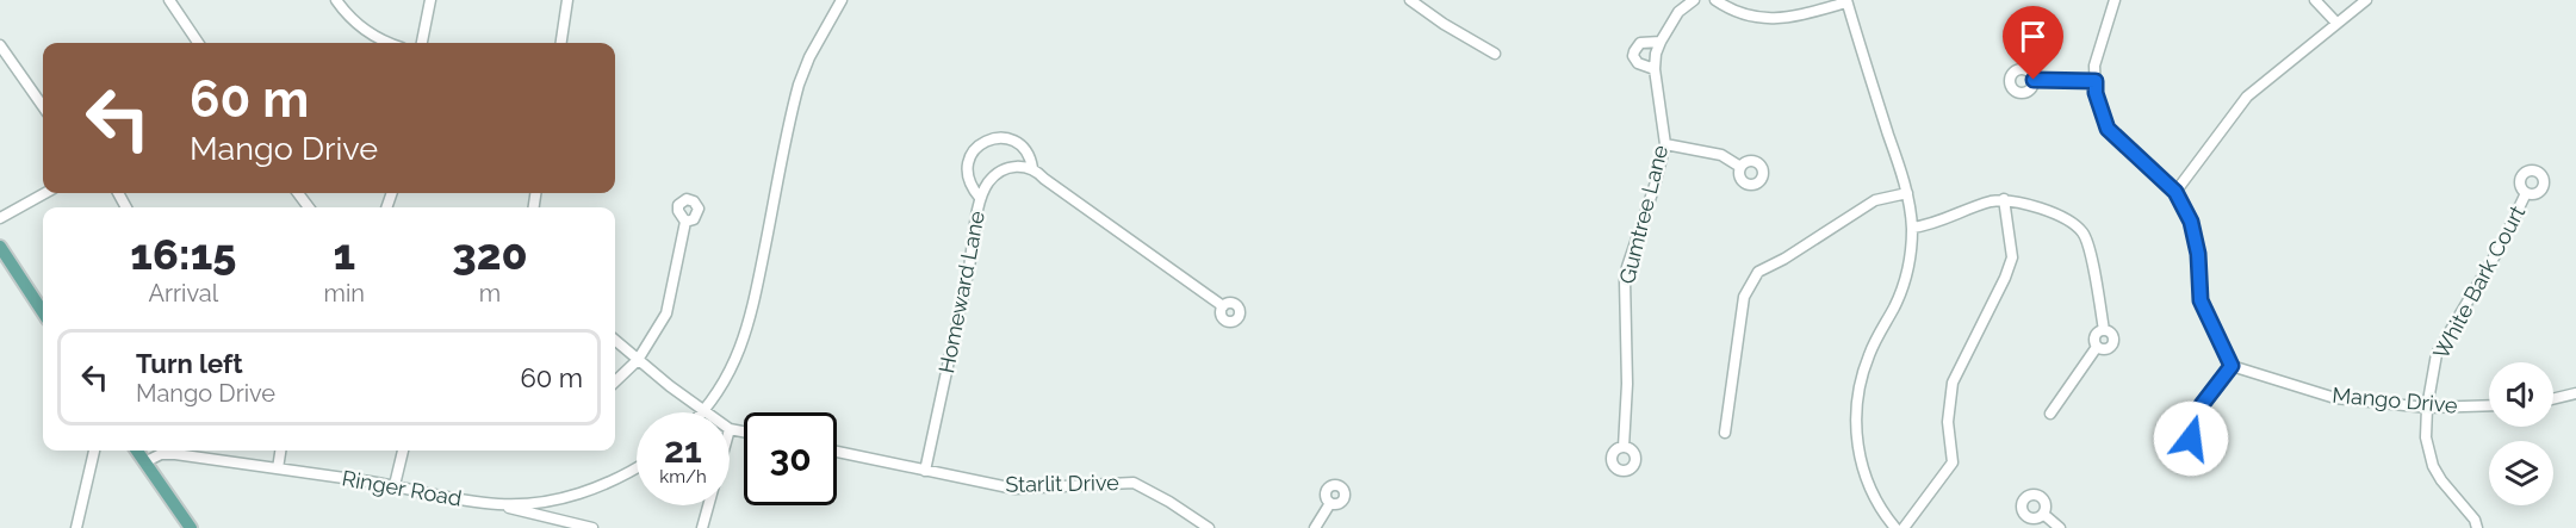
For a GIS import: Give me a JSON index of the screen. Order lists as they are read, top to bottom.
{
  "streets": {
    "street": [
      "Gumtree Lane",
      "White Bark Court",
      "Homeward Lane",
      "Mango Drive",
      "Starlit Drive",
      "Ringer Road"
    ]
  },
  "crossings": [
    ["White Bark Court", "Mango Drive"],
    ["Homeward Lane", "Starlit Drive"]
  ],
  "page": {
    "turn": ["60 m", "Mango Drive"],
    "eta": [
      "16:15",
      "Arrival",
      "1",
      "min",
      "320",
      "m"
    ],
    "list": [
      {
        "name": "Turn left",
        "note": "Mango Drive",
        "value": "60 m"
      }
    ],
    "speed": "21 km/h",
    "limit": "30"
  }
}
